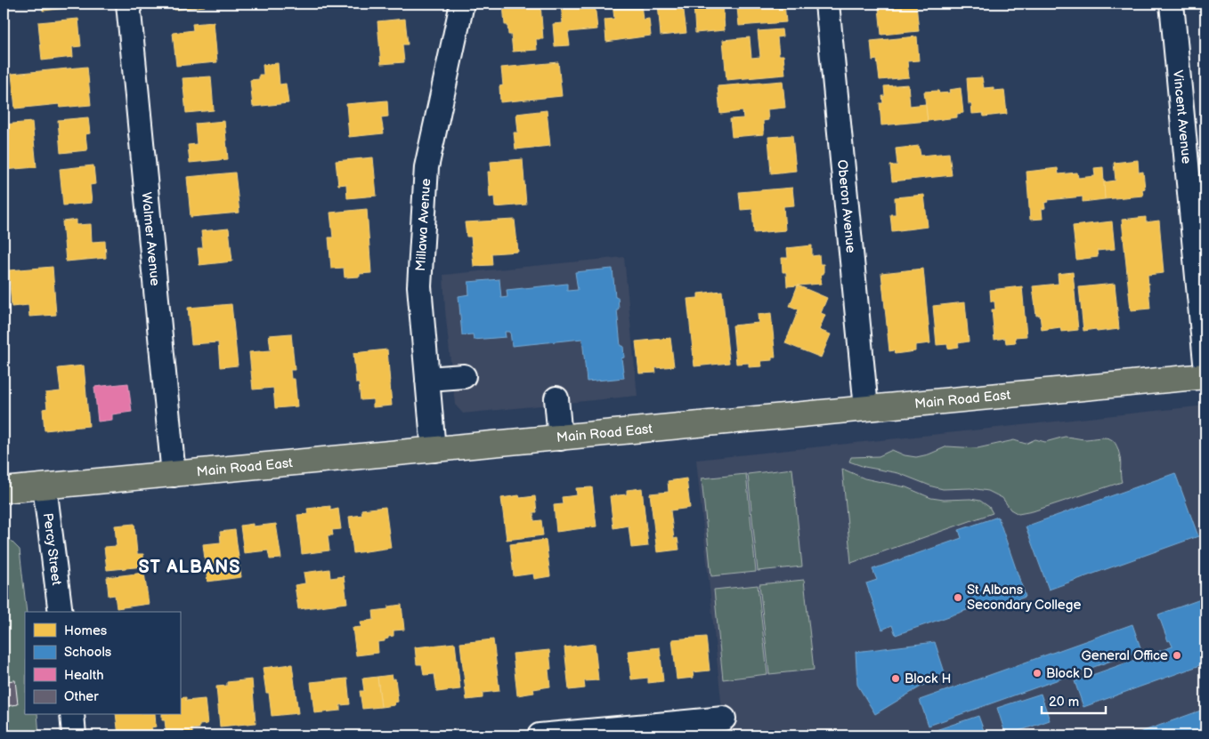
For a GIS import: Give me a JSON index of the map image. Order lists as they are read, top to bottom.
{
  "streets": {
    "main road": ["Main Road East"],
    "street": [
      "Vincent Avenue",
      "Oberon Avenue",
      "Millawa Avenue",
      "Walmer Avenue",
      "Percy Street"
    ]
  },
  "crossings": [
    ["Oberon Avenue", "Main Road East"],
    ["Millawa Avenue", "Main Road East"],
    ["Walmer Avenue", "Main Road East"],
    ["Main Road East", "Percy Street"]
  ],
  "districts": ["ST ALBANS"],
  "places": [
    "St Albans Secondary College",
    "General Office",
    "Block D",
    "Block H"
  ],
  "legend": [
    "Homes",
    "Schools",
    "Health",
    "Other"
  ],
  "scale_bar": "20 m"
}
